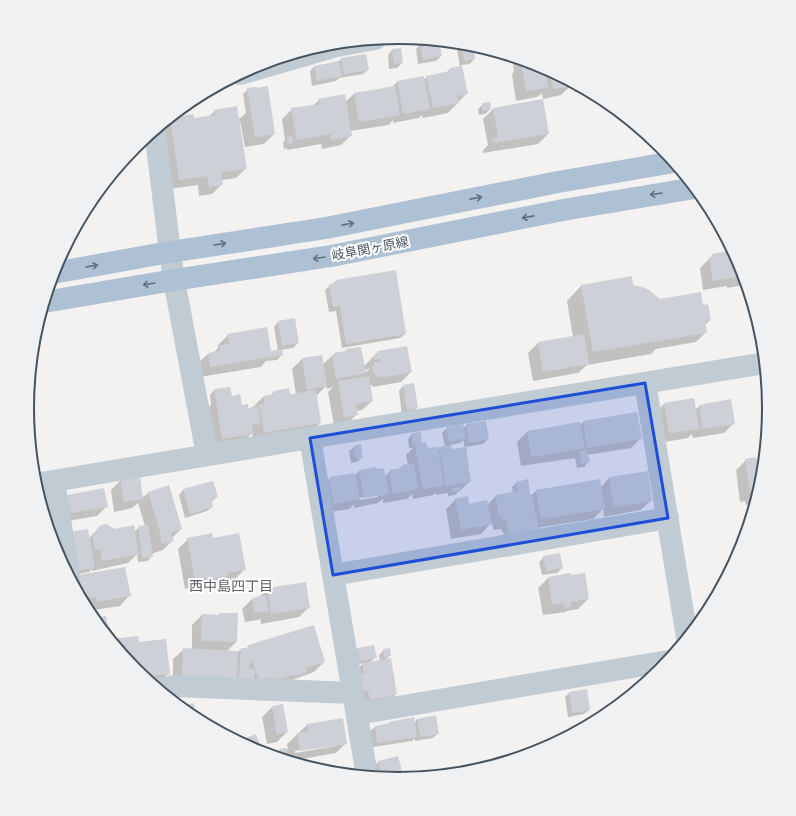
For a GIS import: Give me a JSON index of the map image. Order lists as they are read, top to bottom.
{
  "streets": {
    "main road": ["岐阜関ヶ原線"]
  },
  "districts": ["西中島四丁目"]
}
